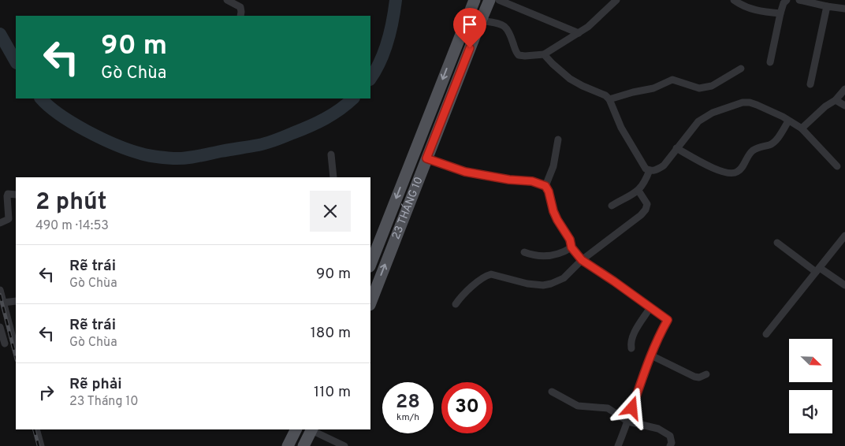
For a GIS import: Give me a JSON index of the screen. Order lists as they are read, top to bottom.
{
  "streets": {
    "main road": ["23 THÁNG 10"]
  },
  "north": "bottom right",
  "page": {
    "turn": ["90 m", "Gò Chùa"],
    "heading": ["2 phút", "490 m · 14:53"],
    "list": [
      {
        "name": "Rẽ trái",
        "note": "Gò Chùa",
        "value": "90 m"
      },
      {
        "name": "Rẽ trái",
        "note": "Gò Chùa",
        "value": "180 m"
      },
      {
        "name": "Rẽ phải",
        "note": "23 Tháng 10",
        "value": "110 m"
      }
    ],
    "speed": "28 km/h",
    "limit": "30"
  }
}
